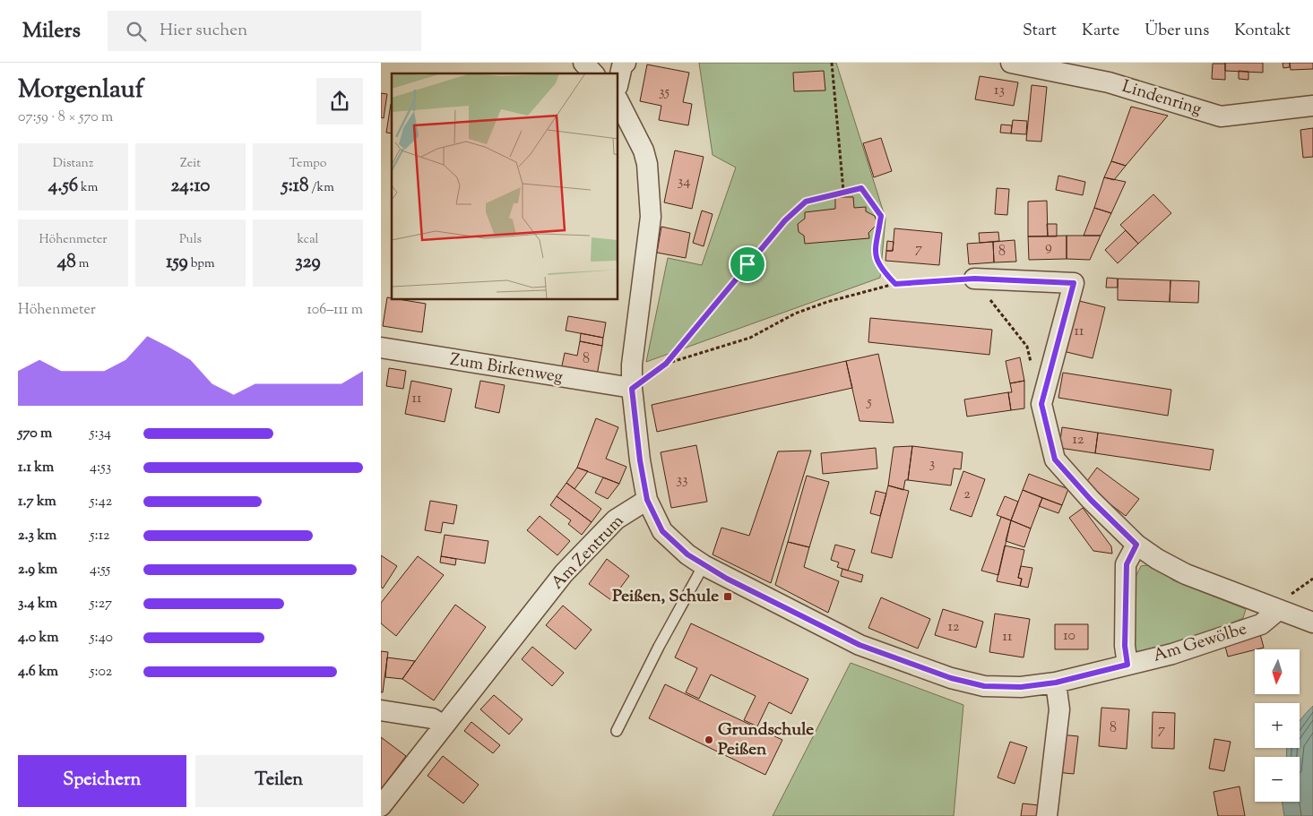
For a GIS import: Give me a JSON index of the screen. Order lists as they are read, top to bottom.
{
  "streets": {
    "street": [
      "Lindenring",
      "Zum Birkenweg",
      "Am Zentrum",
      "Am Gewölbe"
    ]
  },
  "crossings": [
    ["Am Zentrum", "Am Gewölbe"]
  ],
  "places": {
    "transit": ["Peißen, Schule"],
    "other": ["Grundschule Peißen"]
  },
  "house_numbers": [
    "13",
    "35",
    "34",
    "9",
    "7",
    "8",
    "11",
    "8",
    "11",
    "5",
    "12",
    "3",
    "33",
    "2",
    "12",
    "10",
    "11",
    "8",
    "7"
  ],
  "north": "bottom",
  "page": {
    "header": "Milers",
    "search": "Hier suchen",
    "nav": [
      "Start",
      "Karte",
      "Über uns",
      "Kontakt"
    ],
    "heading": ["Morgenlauf", "07:59 · 8 × 570 m"],
    "stats": [
      ["Distanz", "4.56 km"],
      ["Zeit", "24:10"],
      ["Tempo", "5:18 /km"],
      ["Höhenmeter", "48 m"],
      ["Puls", "159 bpm"],
      ["kcal", "329"]
    ],
    "chart": ["Höhenmeter", "106–111 m"],
    "list": [
      {
        "name": "570 m",
        "note": "5:34"
      },
      {
        "name": "1.1 km",
        "note": "4:53"
      },
      {
        "name": "1.7 km",
        "note": "5:42"
      },
      {
        "name": "2.3 km",
        "note": "5:12"
      },
      {
        "name": "2.9 km",
        "note": "4:55"
      },
      {
        "name": "3.4 km",
        "note": "5:27"
      },
      {
        "name": "4.0 km",
        "note": "5:40"
      },
      {
        "name": "4.6 km",
        "note": "5:02"
      }
    ],
    "map_buttons": ["+", "−"],
    "buttons": ["Speichern", "Teilen"]
  }
}
